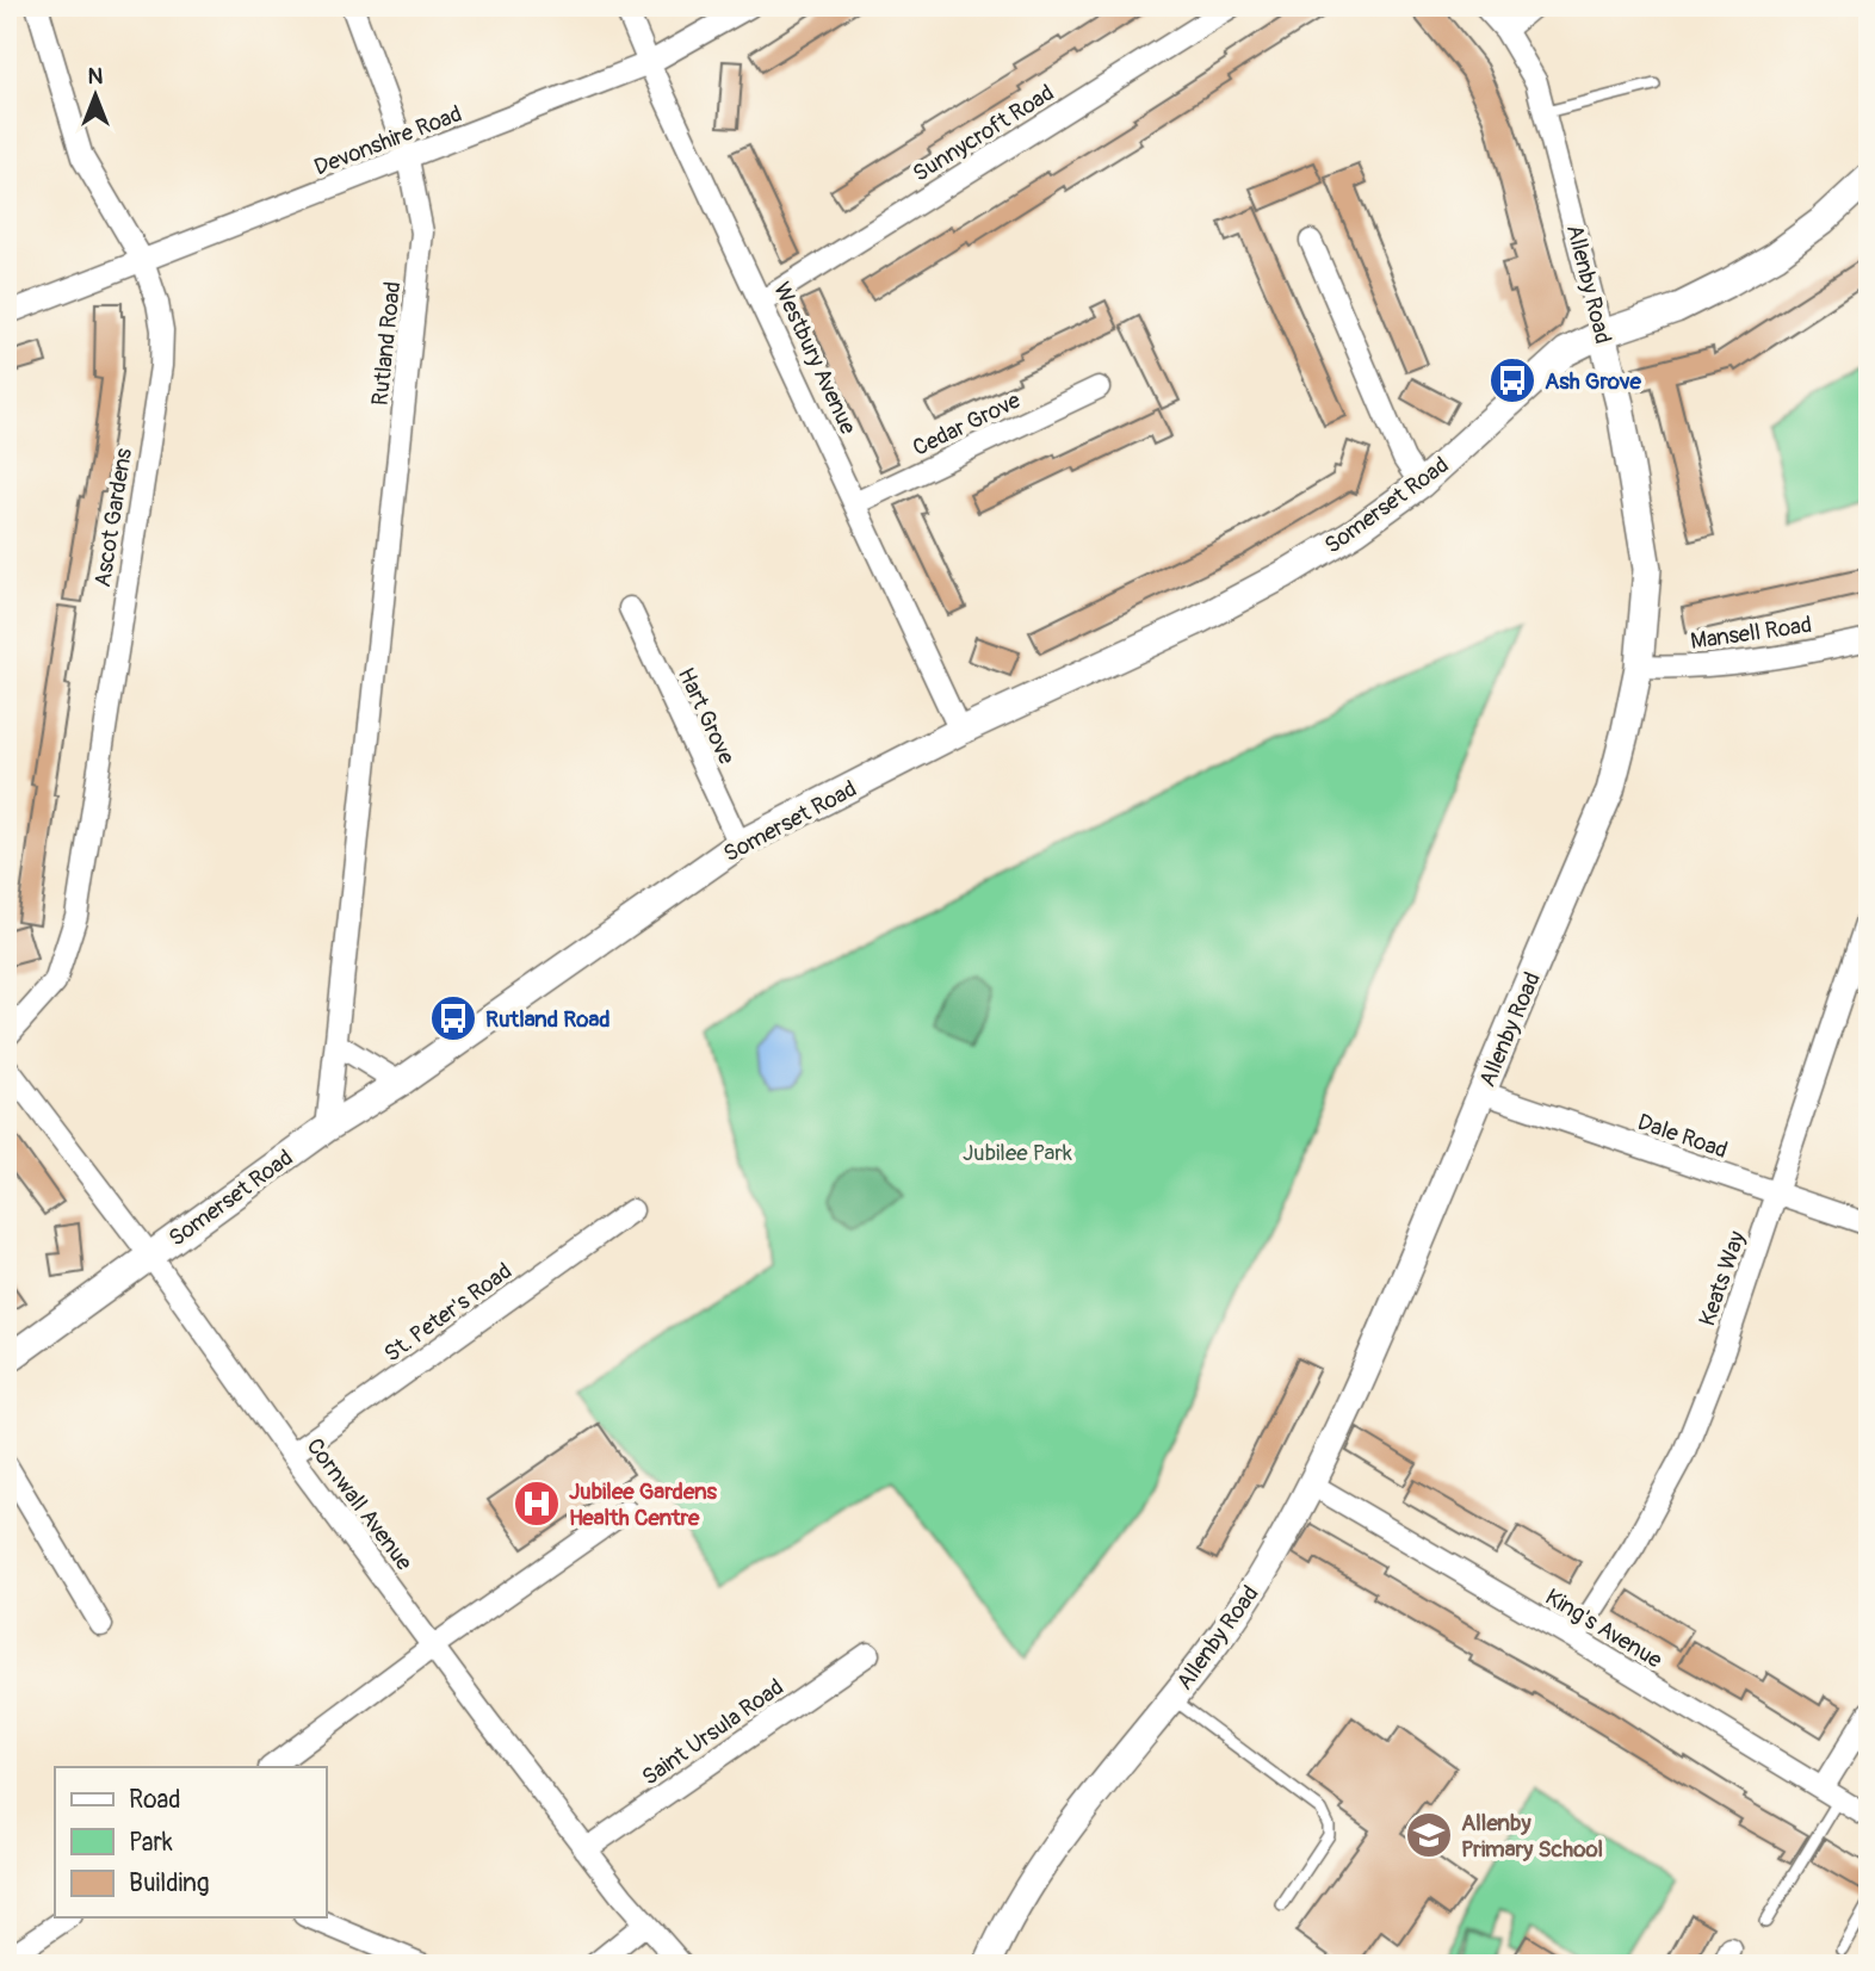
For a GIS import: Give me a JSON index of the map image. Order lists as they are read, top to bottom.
{
  "streets": {
    "street": [
      "Sunnycroft Road",
      "Devonshire Road",
      "Allenby Road",
      "Rutland Road",
      "Westbury Avenue",
      "Cedar Grove",
      "Somerset Road",
      "Ascot Gardens",
      "Mansell Road",
      "Hart Grove",
      "Dale Road",
      "Keats Way",
      "St. Peter's Road",
      "Cornwall Avenue",
      "King's Avenue",
      "Saint Ursula Road"
    ]
  },
  "crossings": [
    ["Sunnycroft Road", "Westbury Avenue"],
    ["Devonshire Road", "Rutland Road"],
    ["Devonshire Road", "Westbury Avenue"],
    ["Devonshire Road", "Ascot Gardens"],
    ["Allenby Road", "Somerset Road"],
    ["Allenby Road", "Mansell Road"],
    ["Allenby Road", "Dale Road"],
    ["Allenby Road", "King's Avenue"],
    ["Rutland Road", "Somerset Road"],
    ["Westbury Avenue", "Cedar Grove"],
    ["Westbury Avenue", "Somerset Road"],
    ["Somerset Road", "Hart Grove"],
    ["Somerset Road", "Cornwall Avenue"],
    ["Dale Road", "Keats Way"],
    ["Keats Way", "King's Avenue"],
    ["St. Peter's Road", "Cornwall Avenue"],
    ["Cornwall Avenue", "Saint Ursula Road"]
  ],
  "parks": ["Jubilee Park"],
  "places": {
    "bus stop": ["Ash Grove", "Rutland Road"],
    "hospital": ["Jubilee Gardens Health Centre"],
    "school or university": ["Allenby Primary School"]
  },
  "legend": ["Road", "Park", "Building"],
  "north": "top"
}
